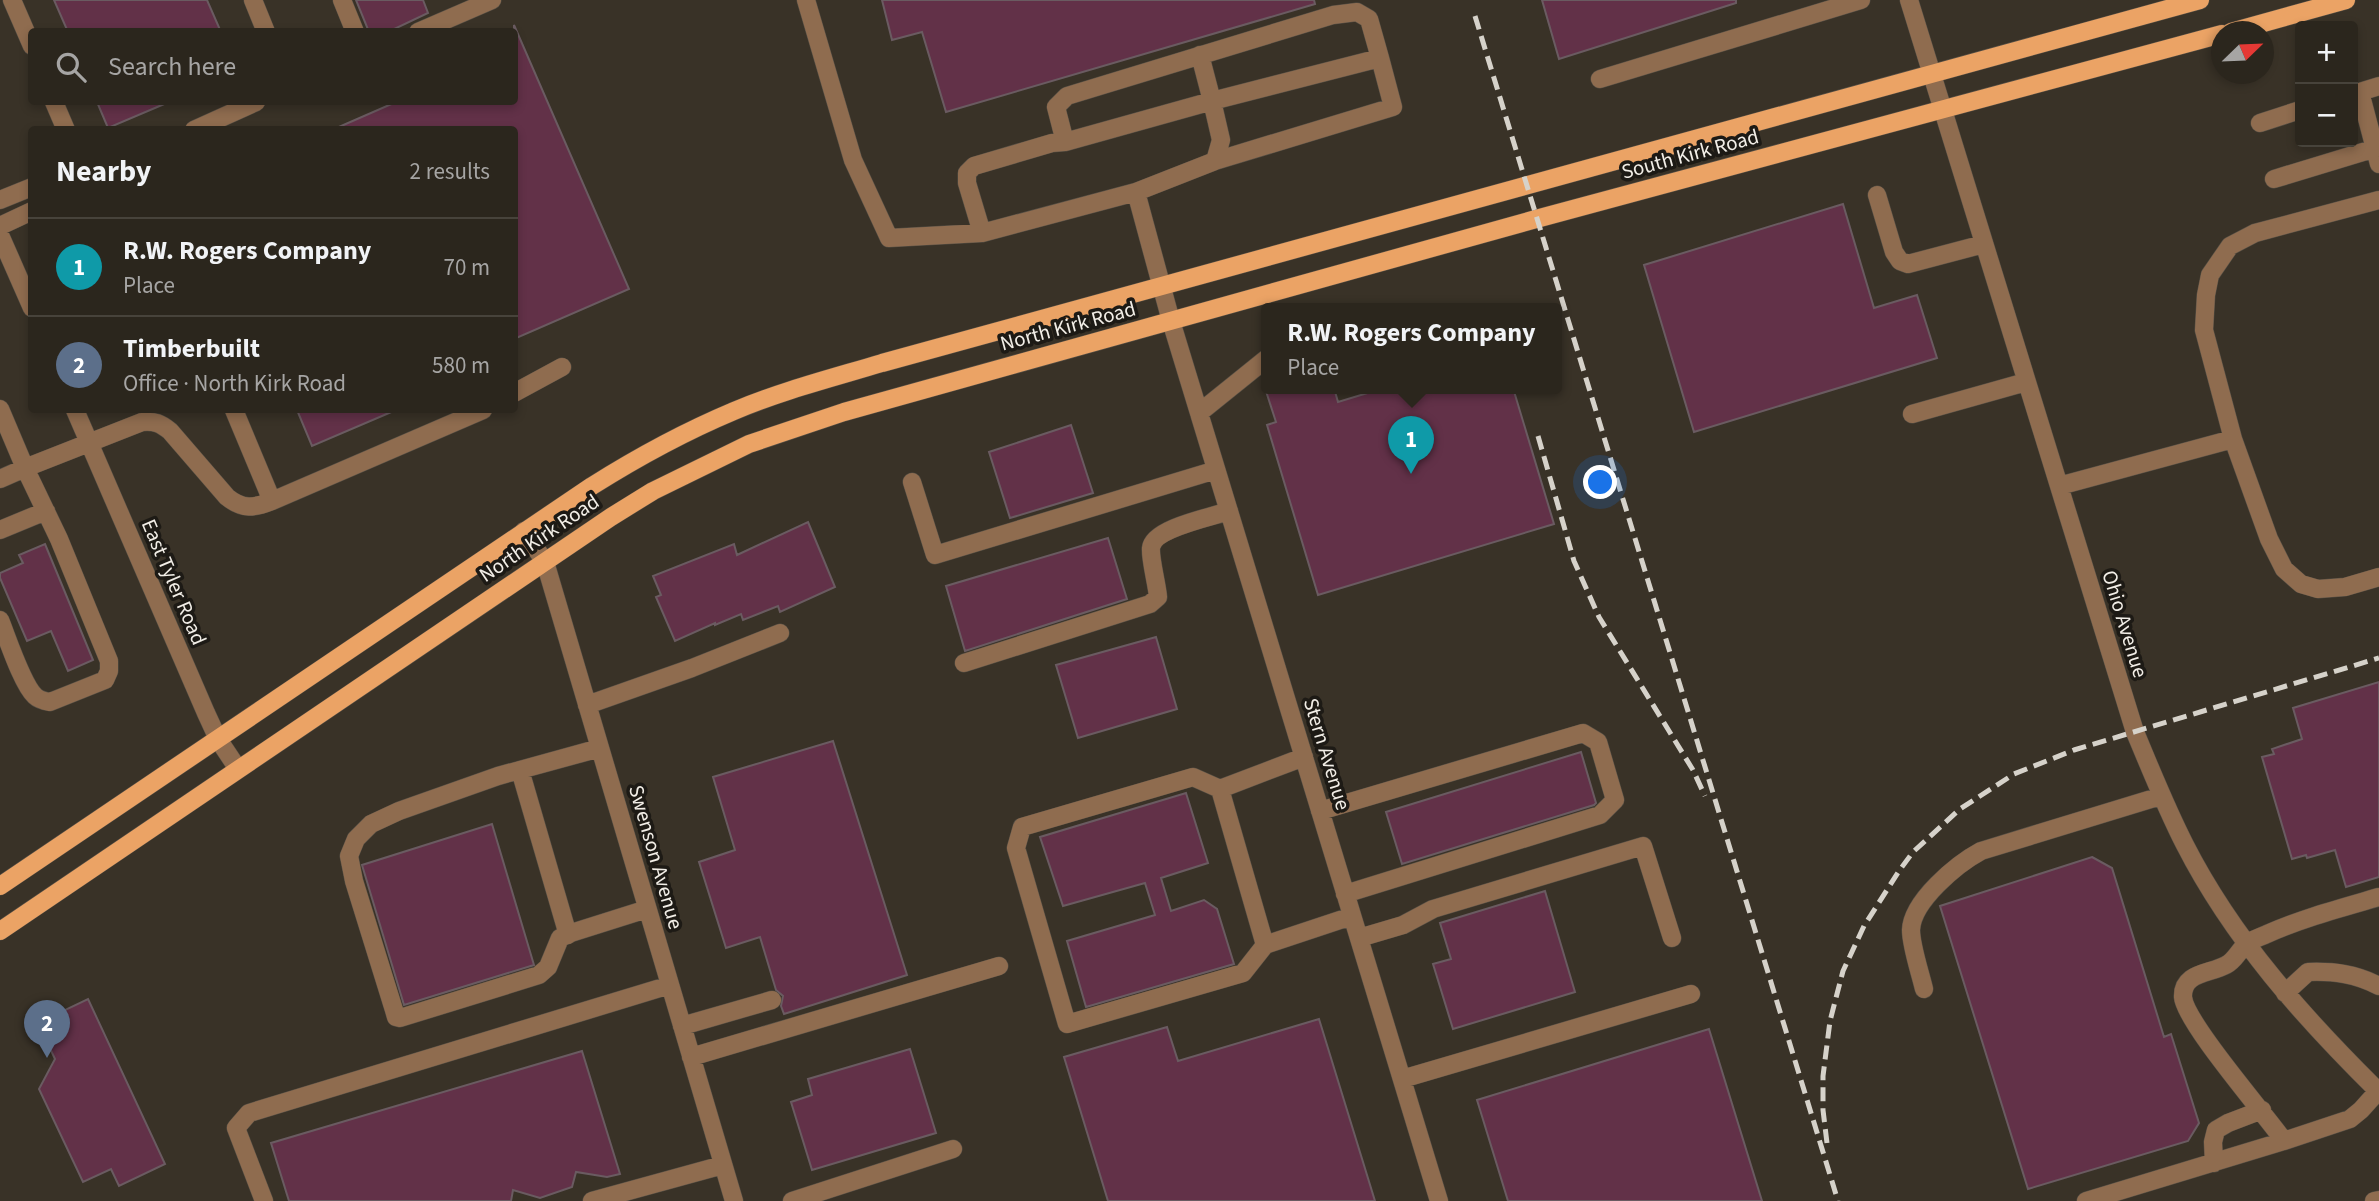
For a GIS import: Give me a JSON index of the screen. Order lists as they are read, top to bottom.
{
  "streets": {
    "main road": ["South Kirk Road", "North Kirk Road"],
    "street": [
      "East Tyler Road",
      "Ohio Avenue",
      "Stern Avenue",
      "Swenson Avenue"
    ]
  },
  "crossings": [
    ["South Kirk Road", "North Kirk Road"],
    ["South Kirk Road", "Ohio Avenue"],
    ["South Kirk Road", "Stern Avenue"],
    ["North Kirk Road", "East Tyler Road"],
    ["North Kirk Road", "Stern Avenue"],
    ["North Kirk Road", "Swenson Avenue"]
  ],
  "north": "top right",
  "page": {
    "map_buttons": ["+", "−"],
    "search": "Search here",
    "heading": ["Nearby", "2 results"],
    "list": [
      {
        "mark": "1",
        "name": "R.W. Rogers Company",
        "note": "Place",
        "value": "70 m"
      },
      {
        "mark": "2",
        "name": "Timberbuilt",
        "note": "Office · North Kirk Road",
        "value": "580 m"
      }
    ],
    "popup": ["R.W. Rogers Company", "Place"],
    "pins": ["1", "2"]
  }
}
